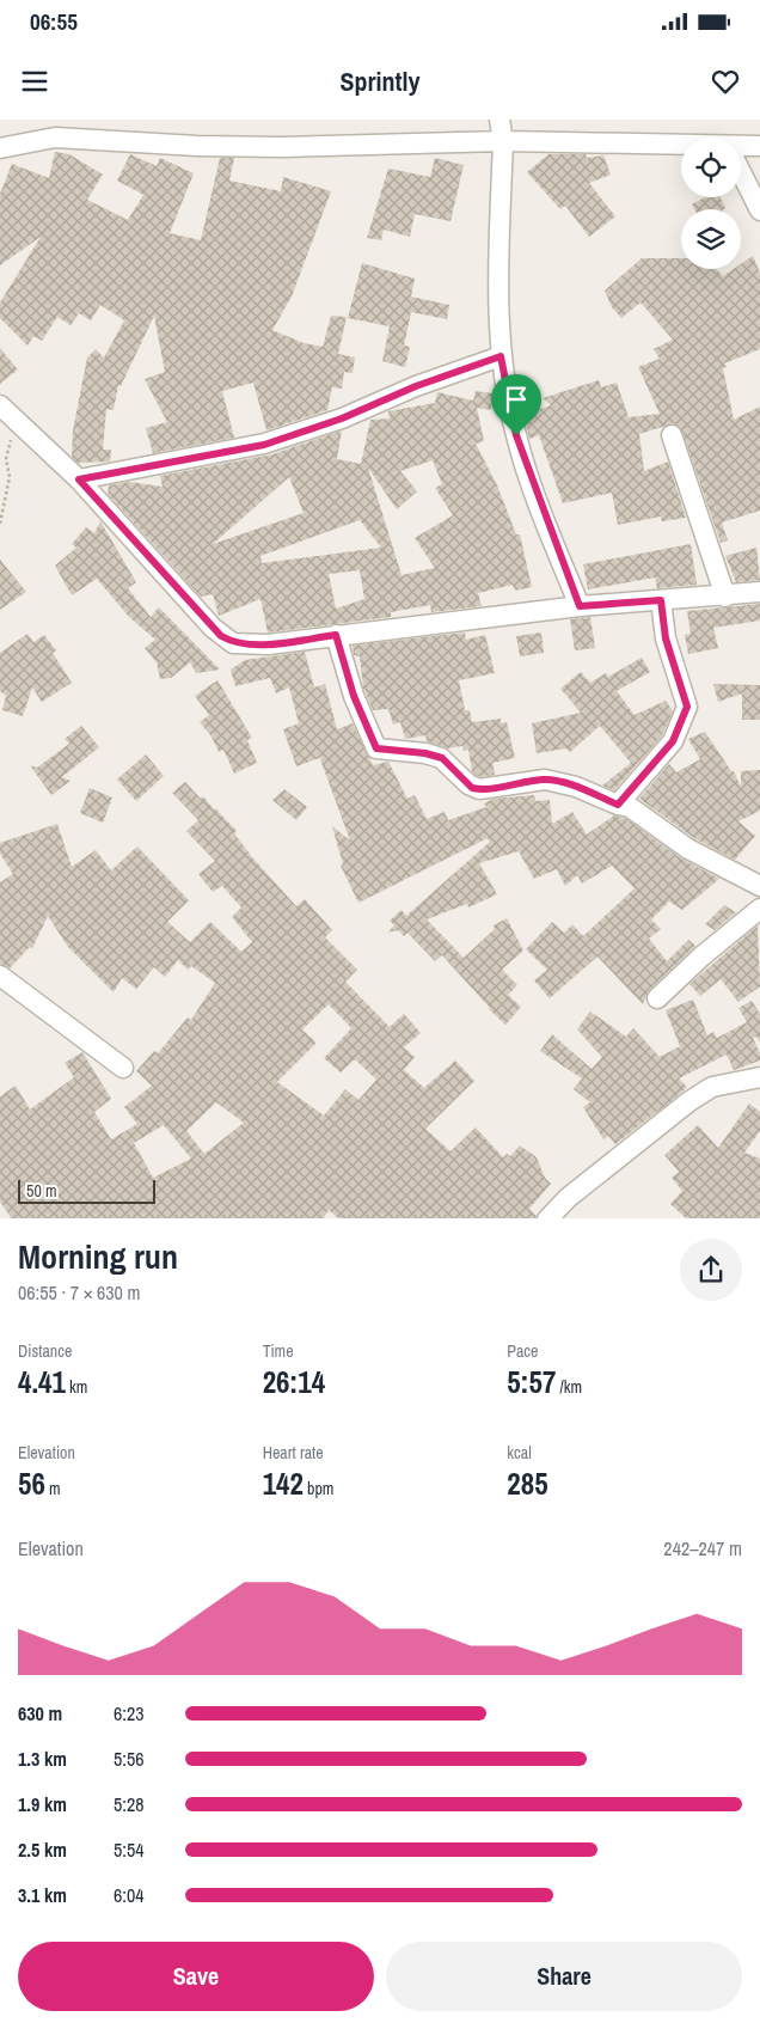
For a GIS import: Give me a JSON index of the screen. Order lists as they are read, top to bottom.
{
  "scale_bar": "50 m",
  "page": {
    "status": "06:55",
    "header": "Sprintly",
    "scale": "50 m",
    "heading": ["Morning run", "06:55 · 7 × 630 m"],
    "stats": [
      ["Distance", "4.41 km"],
      ["Time", "26:14"],
      ["Pace", "5:57 /km"],
      ["Elevation", "56 m"],
      ["Heart rate", "142 bpm"],
      ["kcal", "285"]
    ],
    "chart": ["Elevation", "242–247 m"],
    "list": [
      {
        "name": "630 m",
        "note": "6:23"
      },
      {
        "name": "1.3 km",
        "note": "5:56"
      },
      {
        "name": "1.9 km",
        "note": "5:28"
      },
      {
        "name": "2.5 km",
        "note": "5:54"
      },
      {
        "name": "3.1 km",
        "note": "6:04"
      }
    ],
    "buttons": ["Save", "Share"]
  }
}
